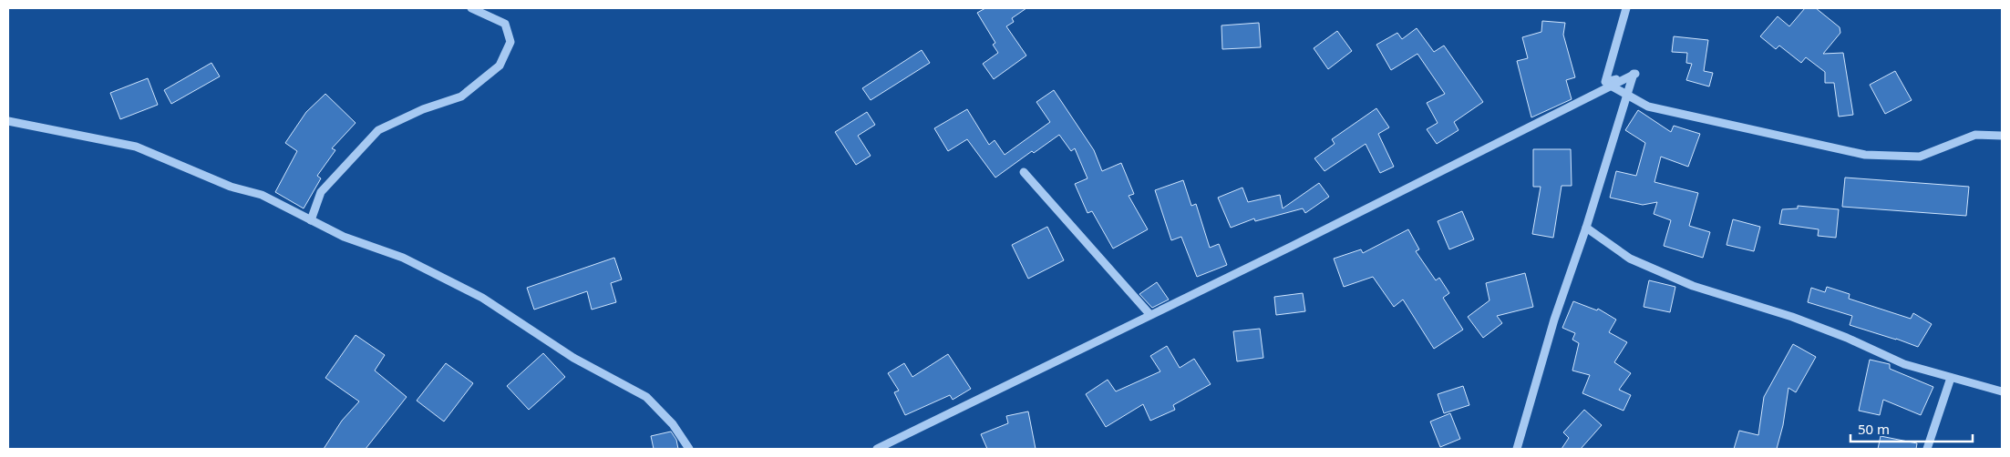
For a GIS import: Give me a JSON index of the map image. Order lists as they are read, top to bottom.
{
  "scale_bar": "50 m"
}
